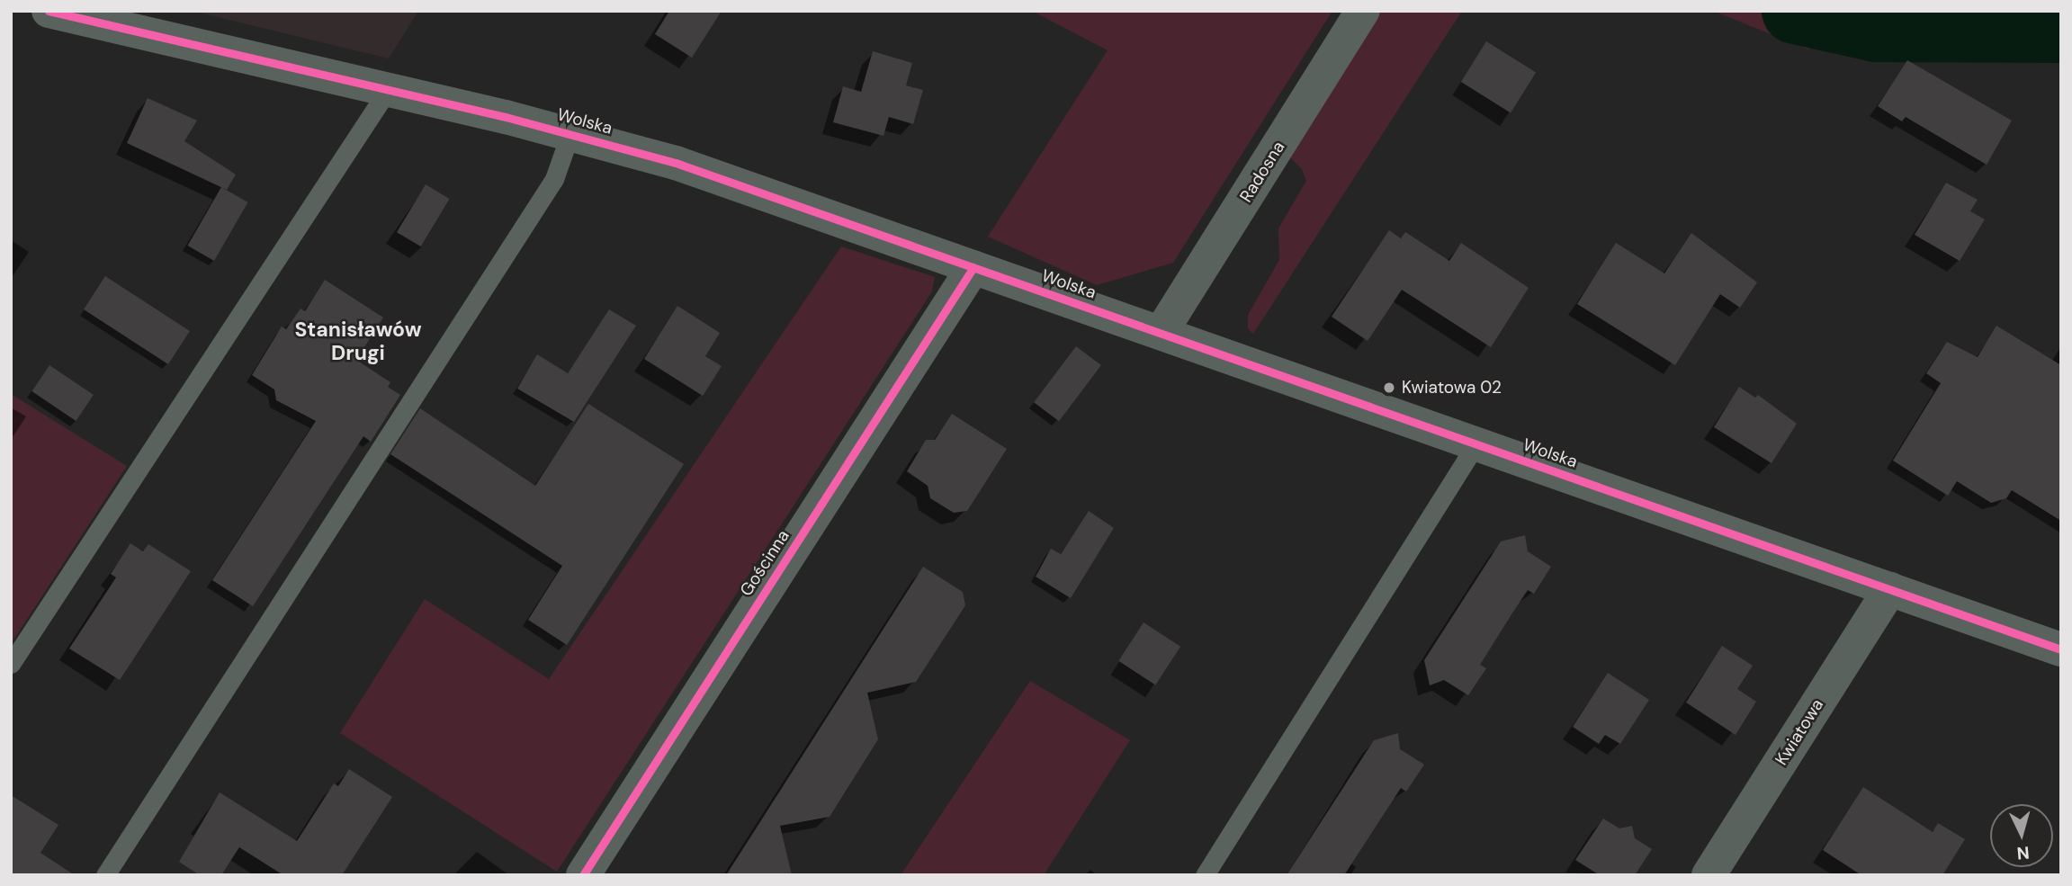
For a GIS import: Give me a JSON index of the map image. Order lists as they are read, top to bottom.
{
  "streets": {
    "street": [
      "Wolska",
      "Radosna",
      "Gościnna",
      "Kwiatowa"
    ]
  },
  "crossings": [
    ["Wolska", "Radosna"],
    ["Wolska", "Gościnna"],
    ["Wolska", "Kwiatowa"]
  ],
  "districts": ["Stanisławów Drugi"],
  "places": ["Kwiatowa 02"],
  "north": "bottom"
}
